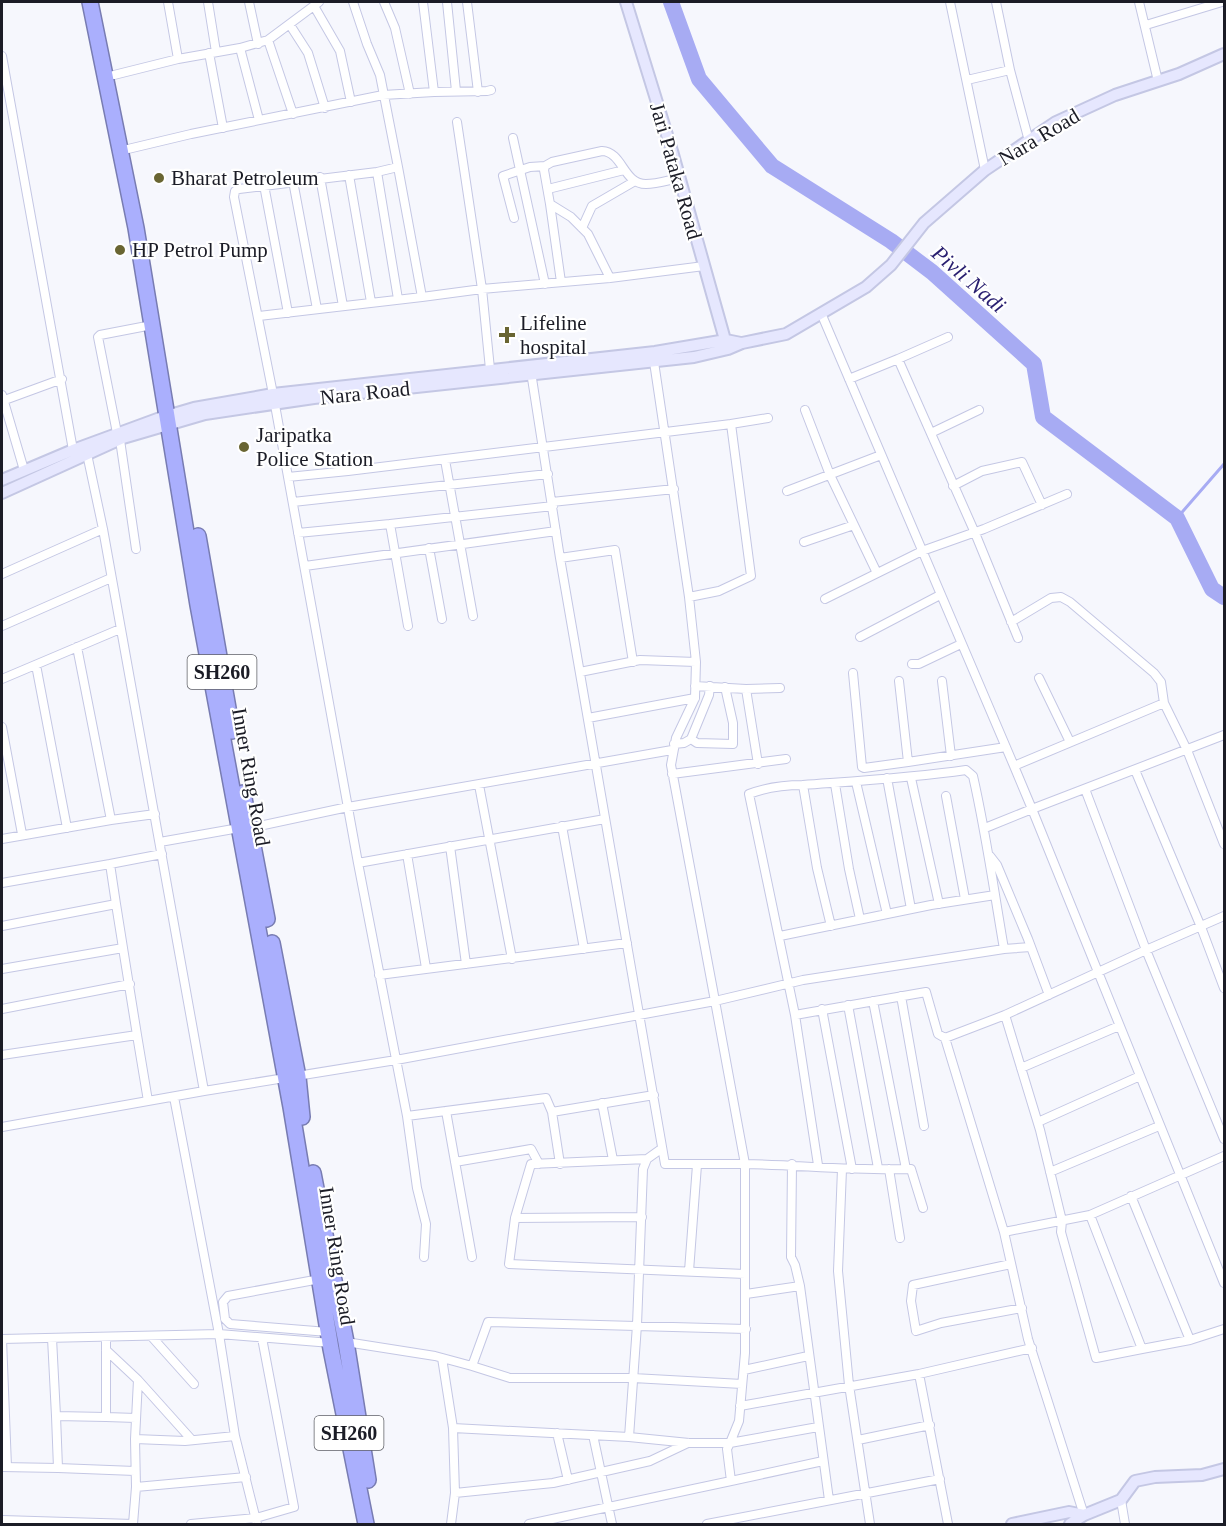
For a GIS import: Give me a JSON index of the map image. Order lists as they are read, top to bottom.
{
  "streets": {
    "highway": ["SH260", "Inner Ring Road"],
    "main road": ["Nara Road", "Jari Pataka Road"]
  },
  "crossings": [
    ["Nara Road", "Jari Pataka Road"],
    ["Nara Road", "Inner Ring Road"]
  ],
  "water": ["Pivli Nadi"],
  "places": {
    "other": ["Bharat Petroleum", "HP Petrol Pump", "Jaripatka Police Station"],
    "health": ["Lifeline hospital"]
  }
}
